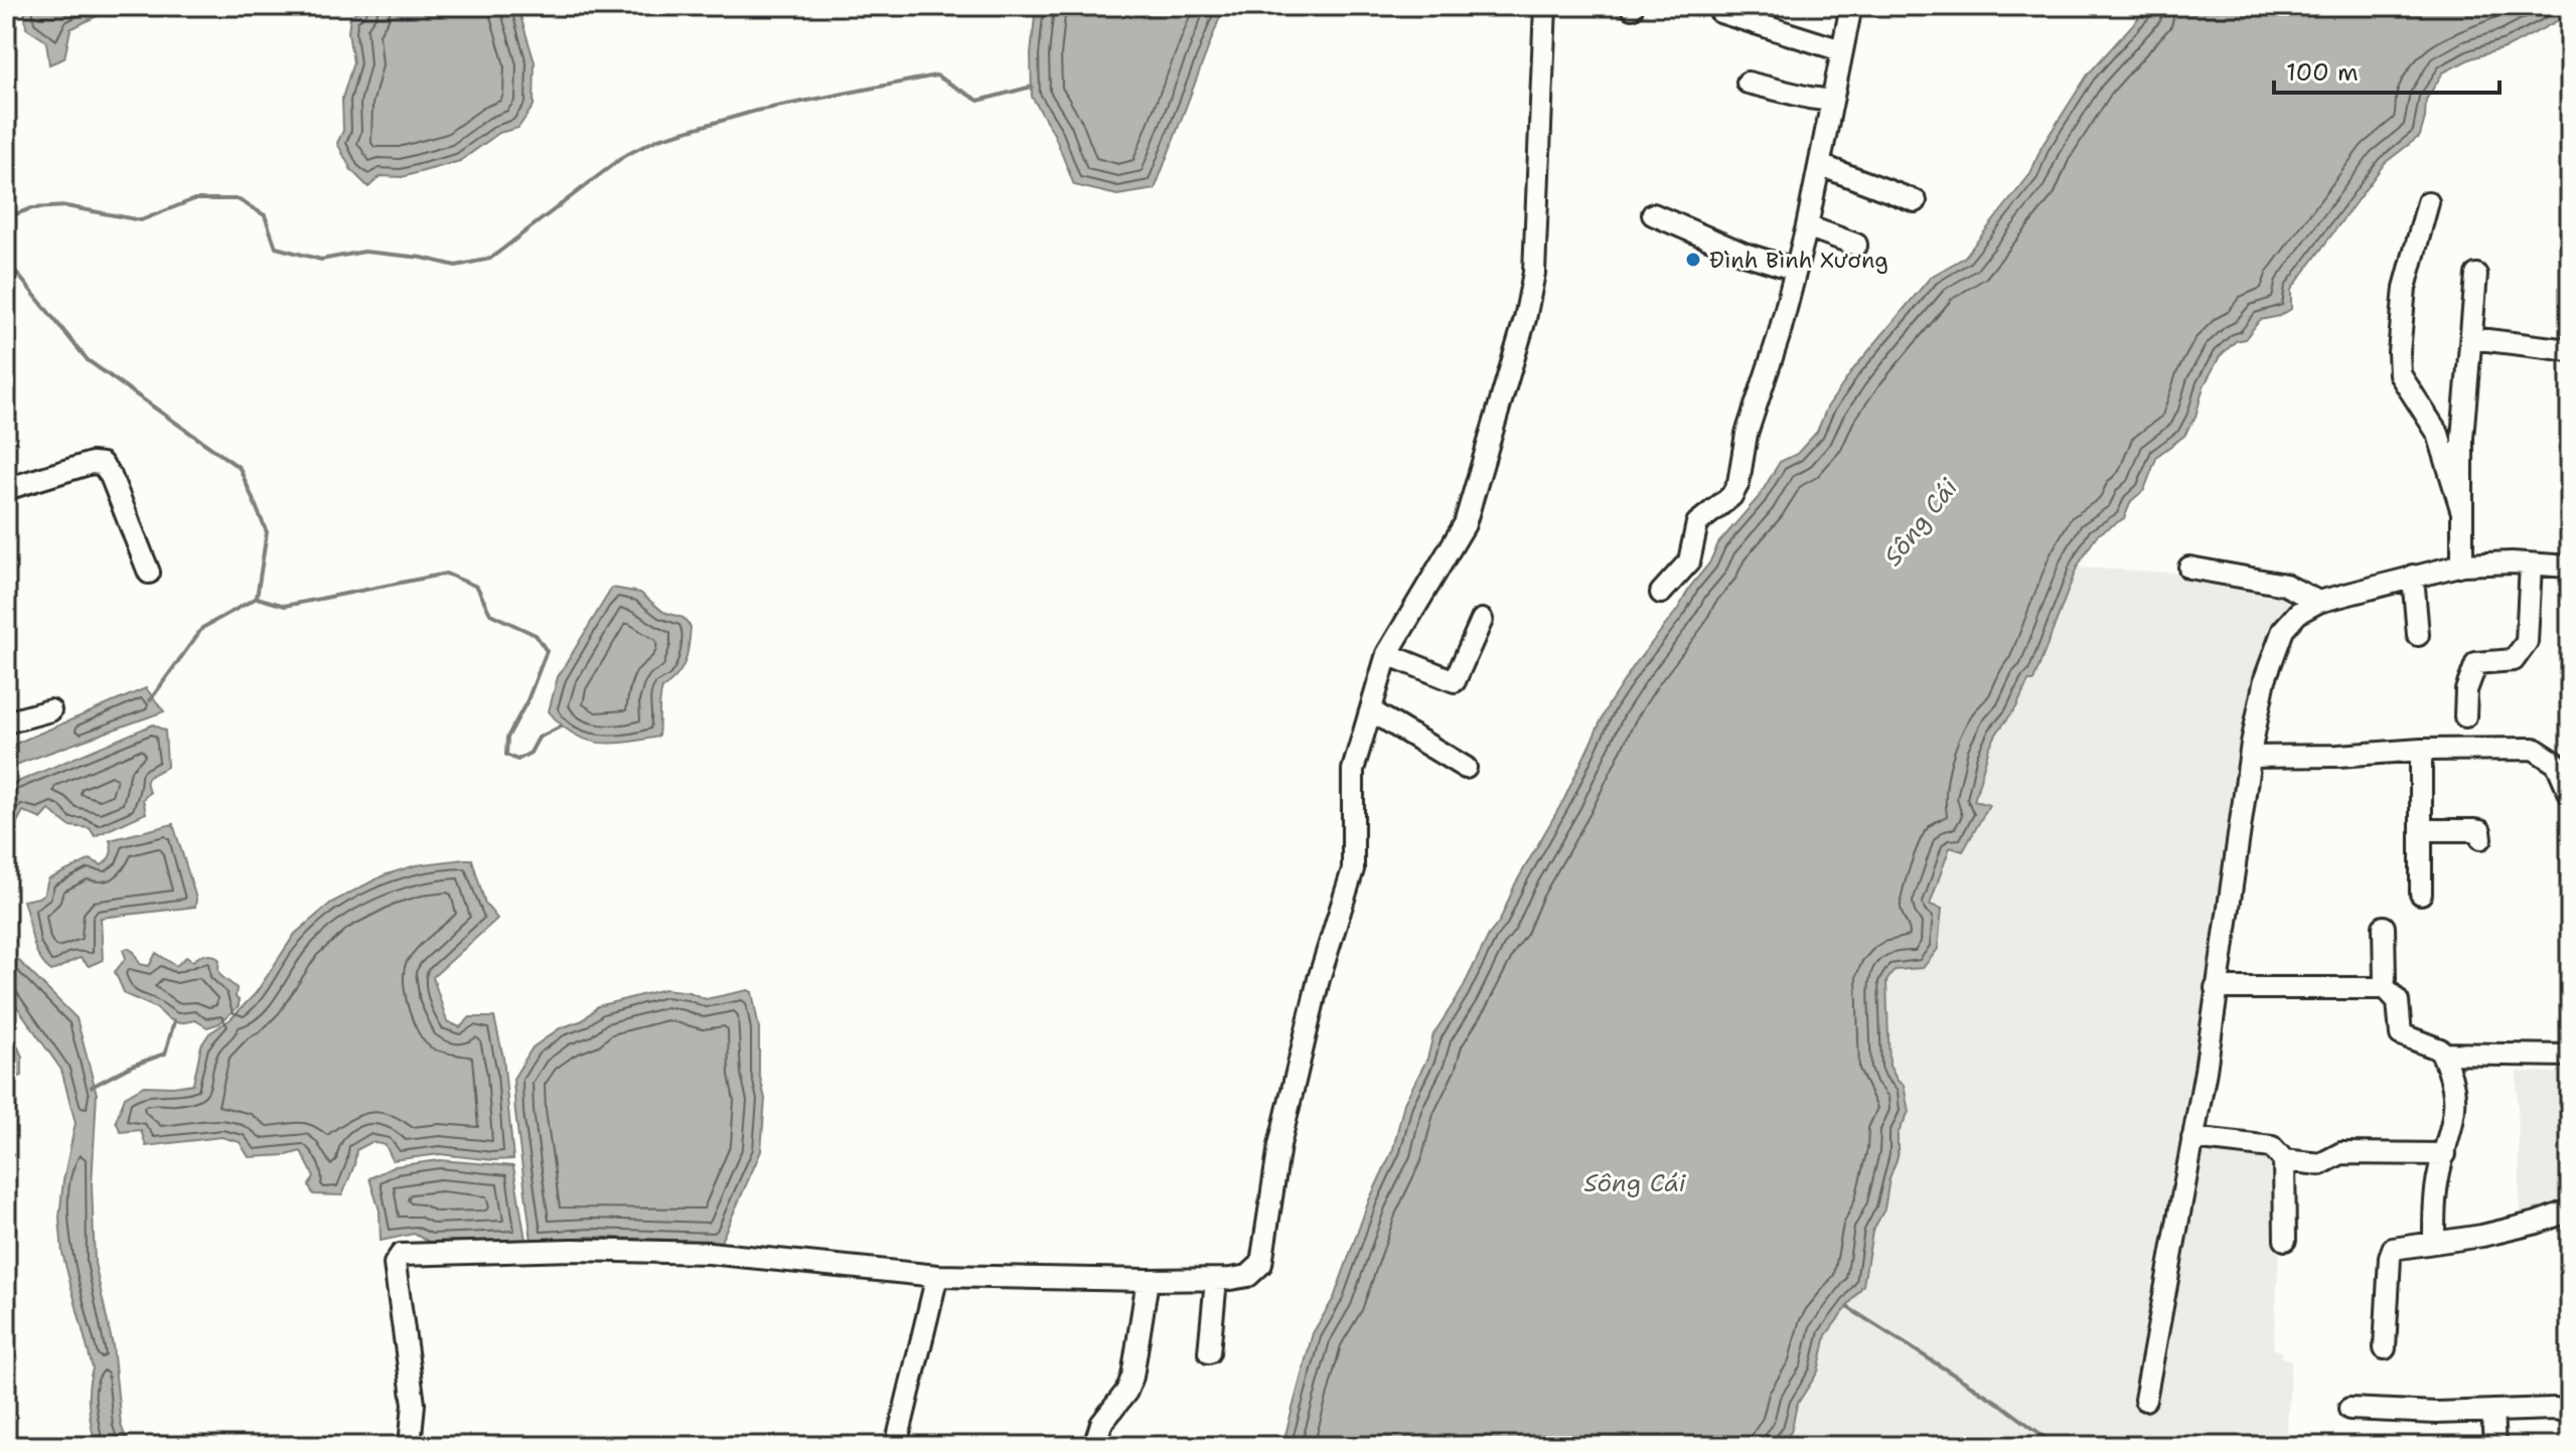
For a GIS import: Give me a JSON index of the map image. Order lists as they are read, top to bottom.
{
  "water": ["Sông Cái"],
  "places": ["Đình Bình Xương"],
  "scale_bar": "100 m"
}
